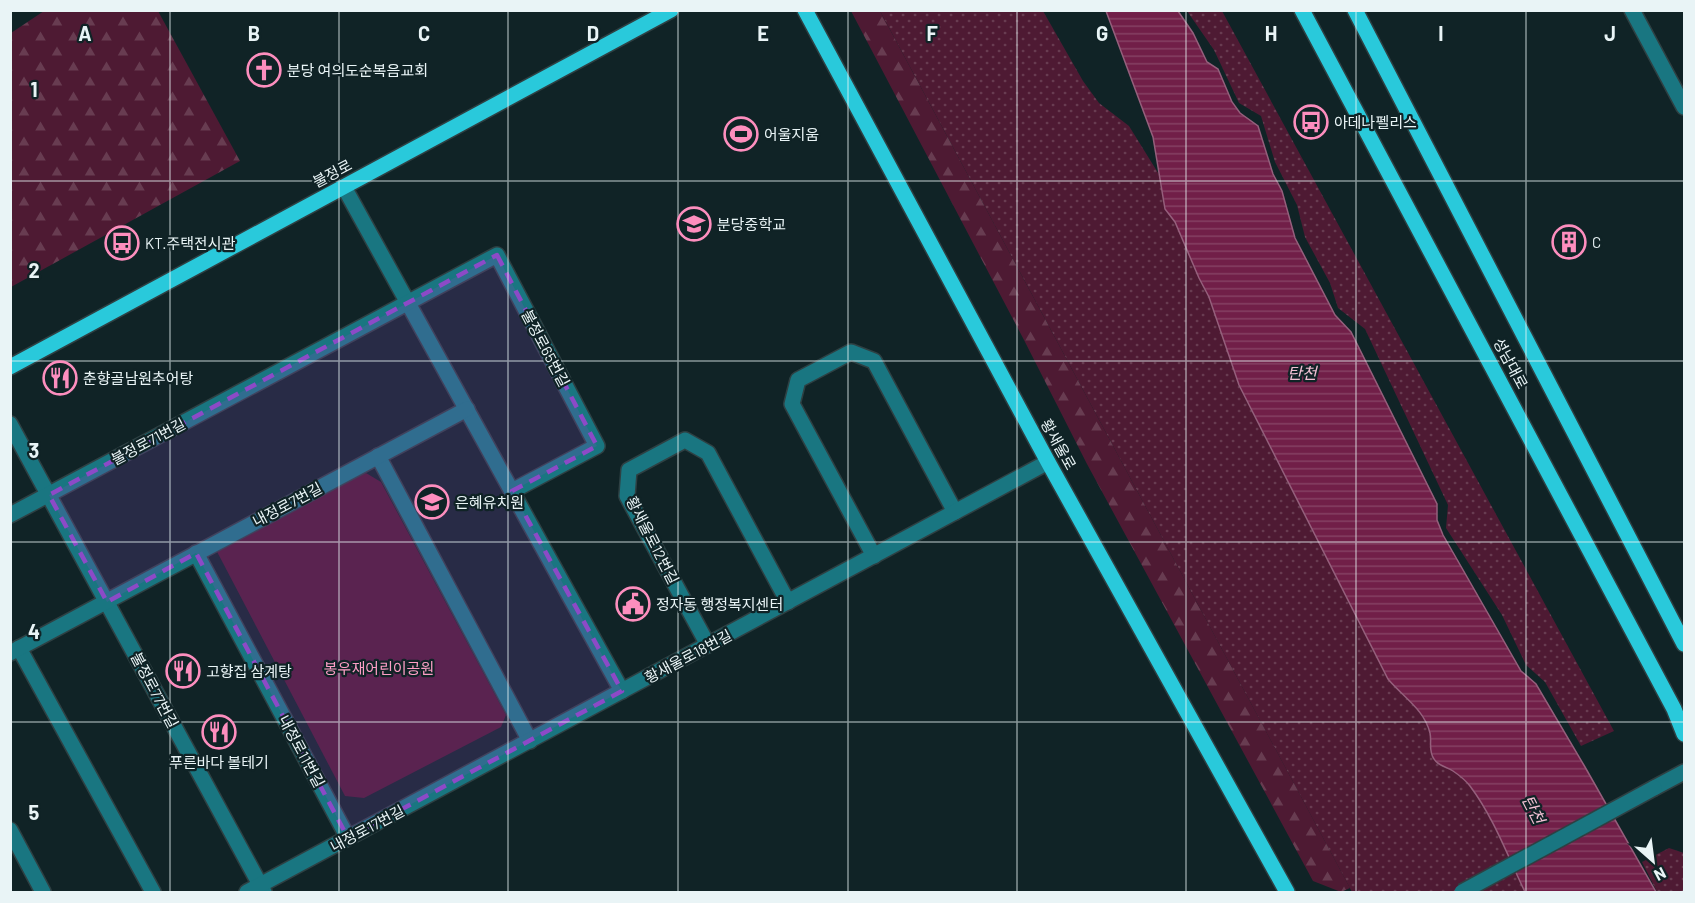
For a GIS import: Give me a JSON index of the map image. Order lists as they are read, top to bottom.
{
  "streets": {
    "main road": ["불정로", "성남대로", "황새울로"],
    "street": [
      "불정로65번길",
      "불정로71번길",
      "내정로7번길",
      "황새울로12번길",
      "황새울로18번길",
      "불정로77번길",
      "내정로11번길",
      "내정로17번길"
    ]
  },
  "crossings": [
    ["불정로65번길", "불정로71번길"],
    ["불정로71번길", "불정로77번길"],
    ["황새울로", "황새울로18번길"],
    ["내정로7번길", "불정로77번길"],
    ["내정로7번길", "내정로11번길"],
    ["황새울로12번길", "황새울로18번길"],
    ["황새울로18번길", "내정로17번길"],
    ["불정로77번길", "내정로17번길"],
    ["내정로11번길", "내정로17번길"]
  ],
  "water": ["탄천"],
  "parks": ["봉우재어린이공원"],
  "places": {
    "church": ["분당 여의도순복음교회"],
    "bus stop": ["아데나펠리스", "KT.주택전시관"],
    "sports": ["어울지움"],
    "school or university": ["분당중학교", "은혜유치원"],
    "building": ["C"],
    "restaurant": ["춘향골남원추어탕", "고향집 삼계탕", "푸른바다 볼테기"],
    "public building": ["정자동 행정복지센터"]
  },
  "north": "bottom right",
  "grid": {
    "columns": [
      "A",
      "B",
      "C",
      "D",
      "E",
      "F",
      "G",
      "H",
      "I",
      "J"
    ],
    "rows": [
      "1",
      "2",
      "3",
      "4",
      "5"
    ]
  }
}
